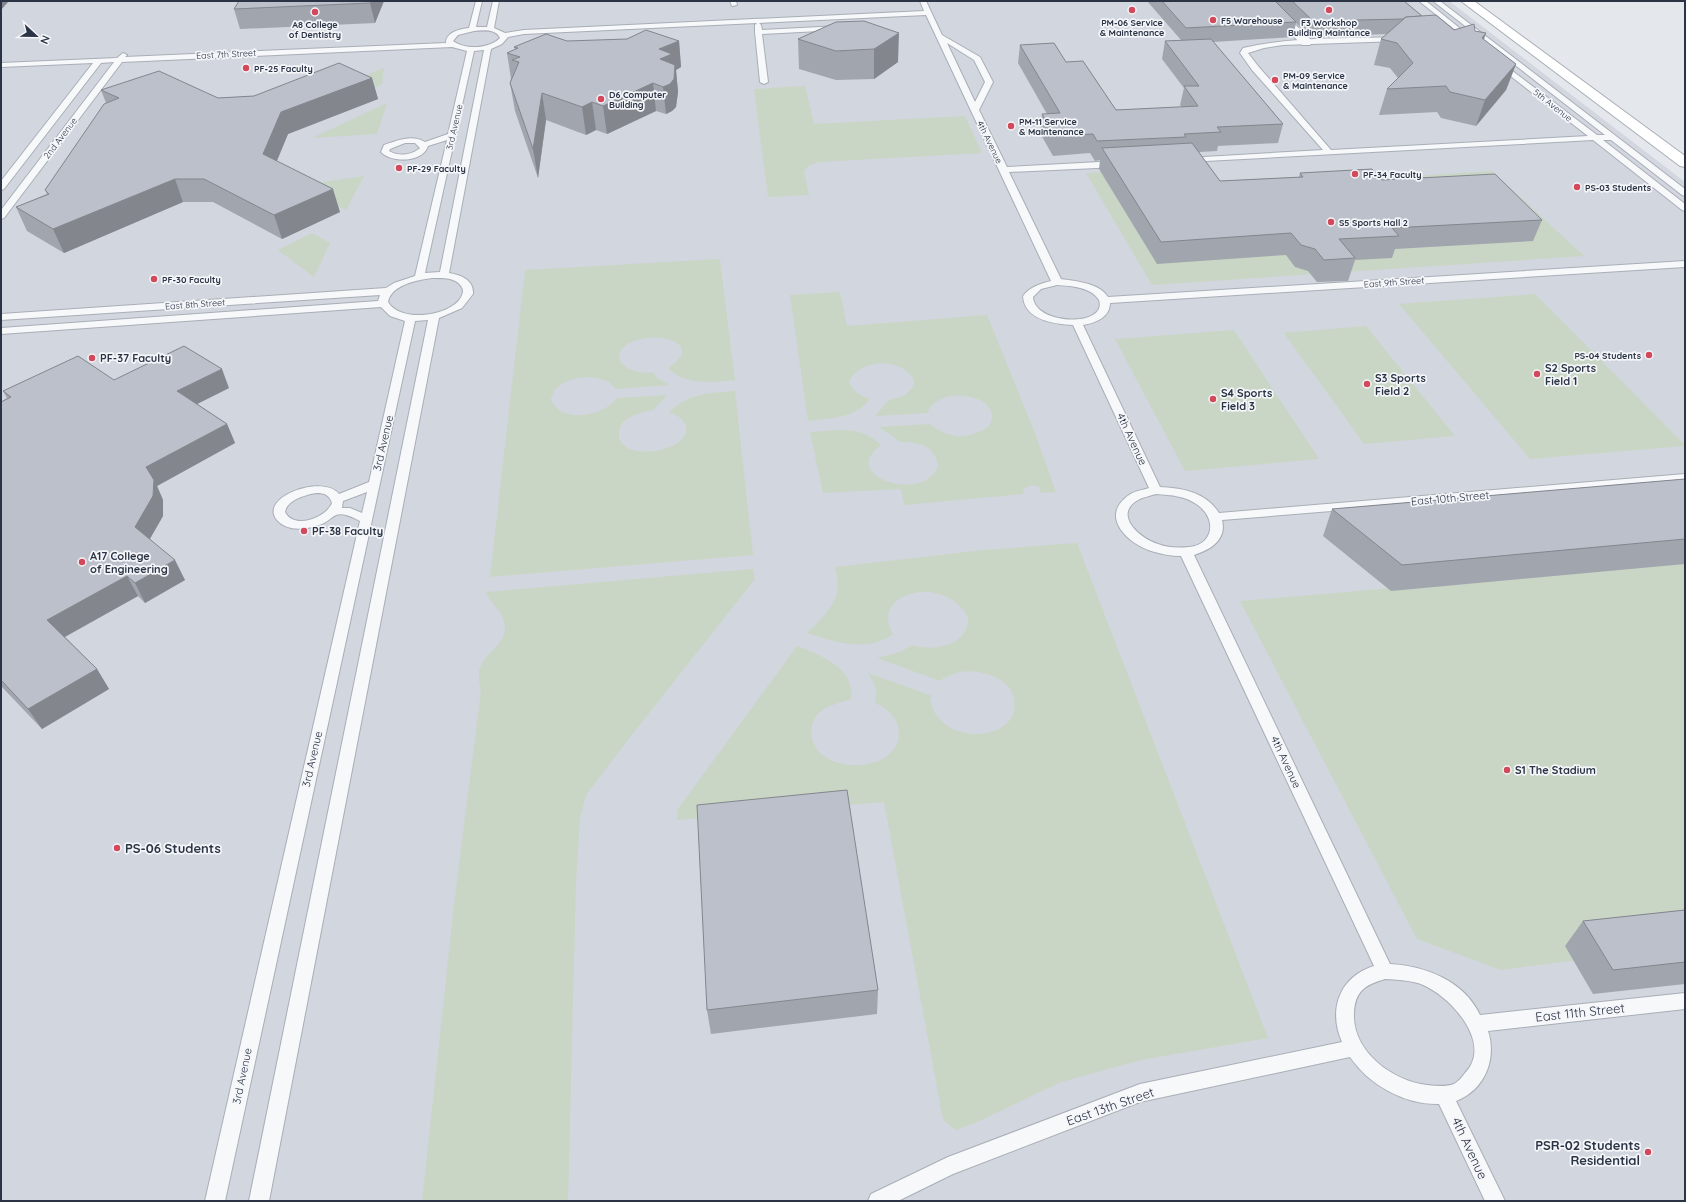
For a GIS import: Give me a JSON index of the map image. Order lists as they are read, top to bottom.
{
  "streets": {
    "lane": [
      "East 7th Street",
      "5th Avenue",
      "3rd Avenue",
      "2nd Avenue",
      "4th Avenue",
      "East 9th Street",
      "East 8th Street",
      "East 10th Street",
      "East 11th Street",
      "East 13th Street"
    ]
  },
  "crossings": [
    ["East 7th Street", "2nd Avenue"],
    ["4th Avenue", "East 10th Street"],
    ["4th Avenue", "East 11th Street"],
    ["4th Avenue", "East 13th Street"],
    ["East 11th Street", "East 13th Street"]
  ],
  "places": [
    "PM-06 Service & Maintenance",
    "F3 Workshop Building Maintance",
    "A8 College of Dentistry",
    "F5 Warehouse",
    "PF-25 Faculty",
    "PM-09 Service & Maintenance",
    "D6 Computer Building",
    "PM-11 Service & Maintenance",
    "PF-29 Faculty",
    "PF-34 Faculty",
    "PS-03 Students",
    "S5 Sports Hall 2",
    "PF-30 Faculty",
    "PS-04 Students",
    "PF-37 Faculty",
    "S2 Sports Field 1",
    "S3 Sports Field 2",
    "S4 Sports Field 3",
    "PF-38 Faculty",
    "A17 College of Engineering",
    "S1 The Stadium",
    "PS-06 Students",
    "PSR-02 Students Residential"
  ],
  "north": "right"
}
